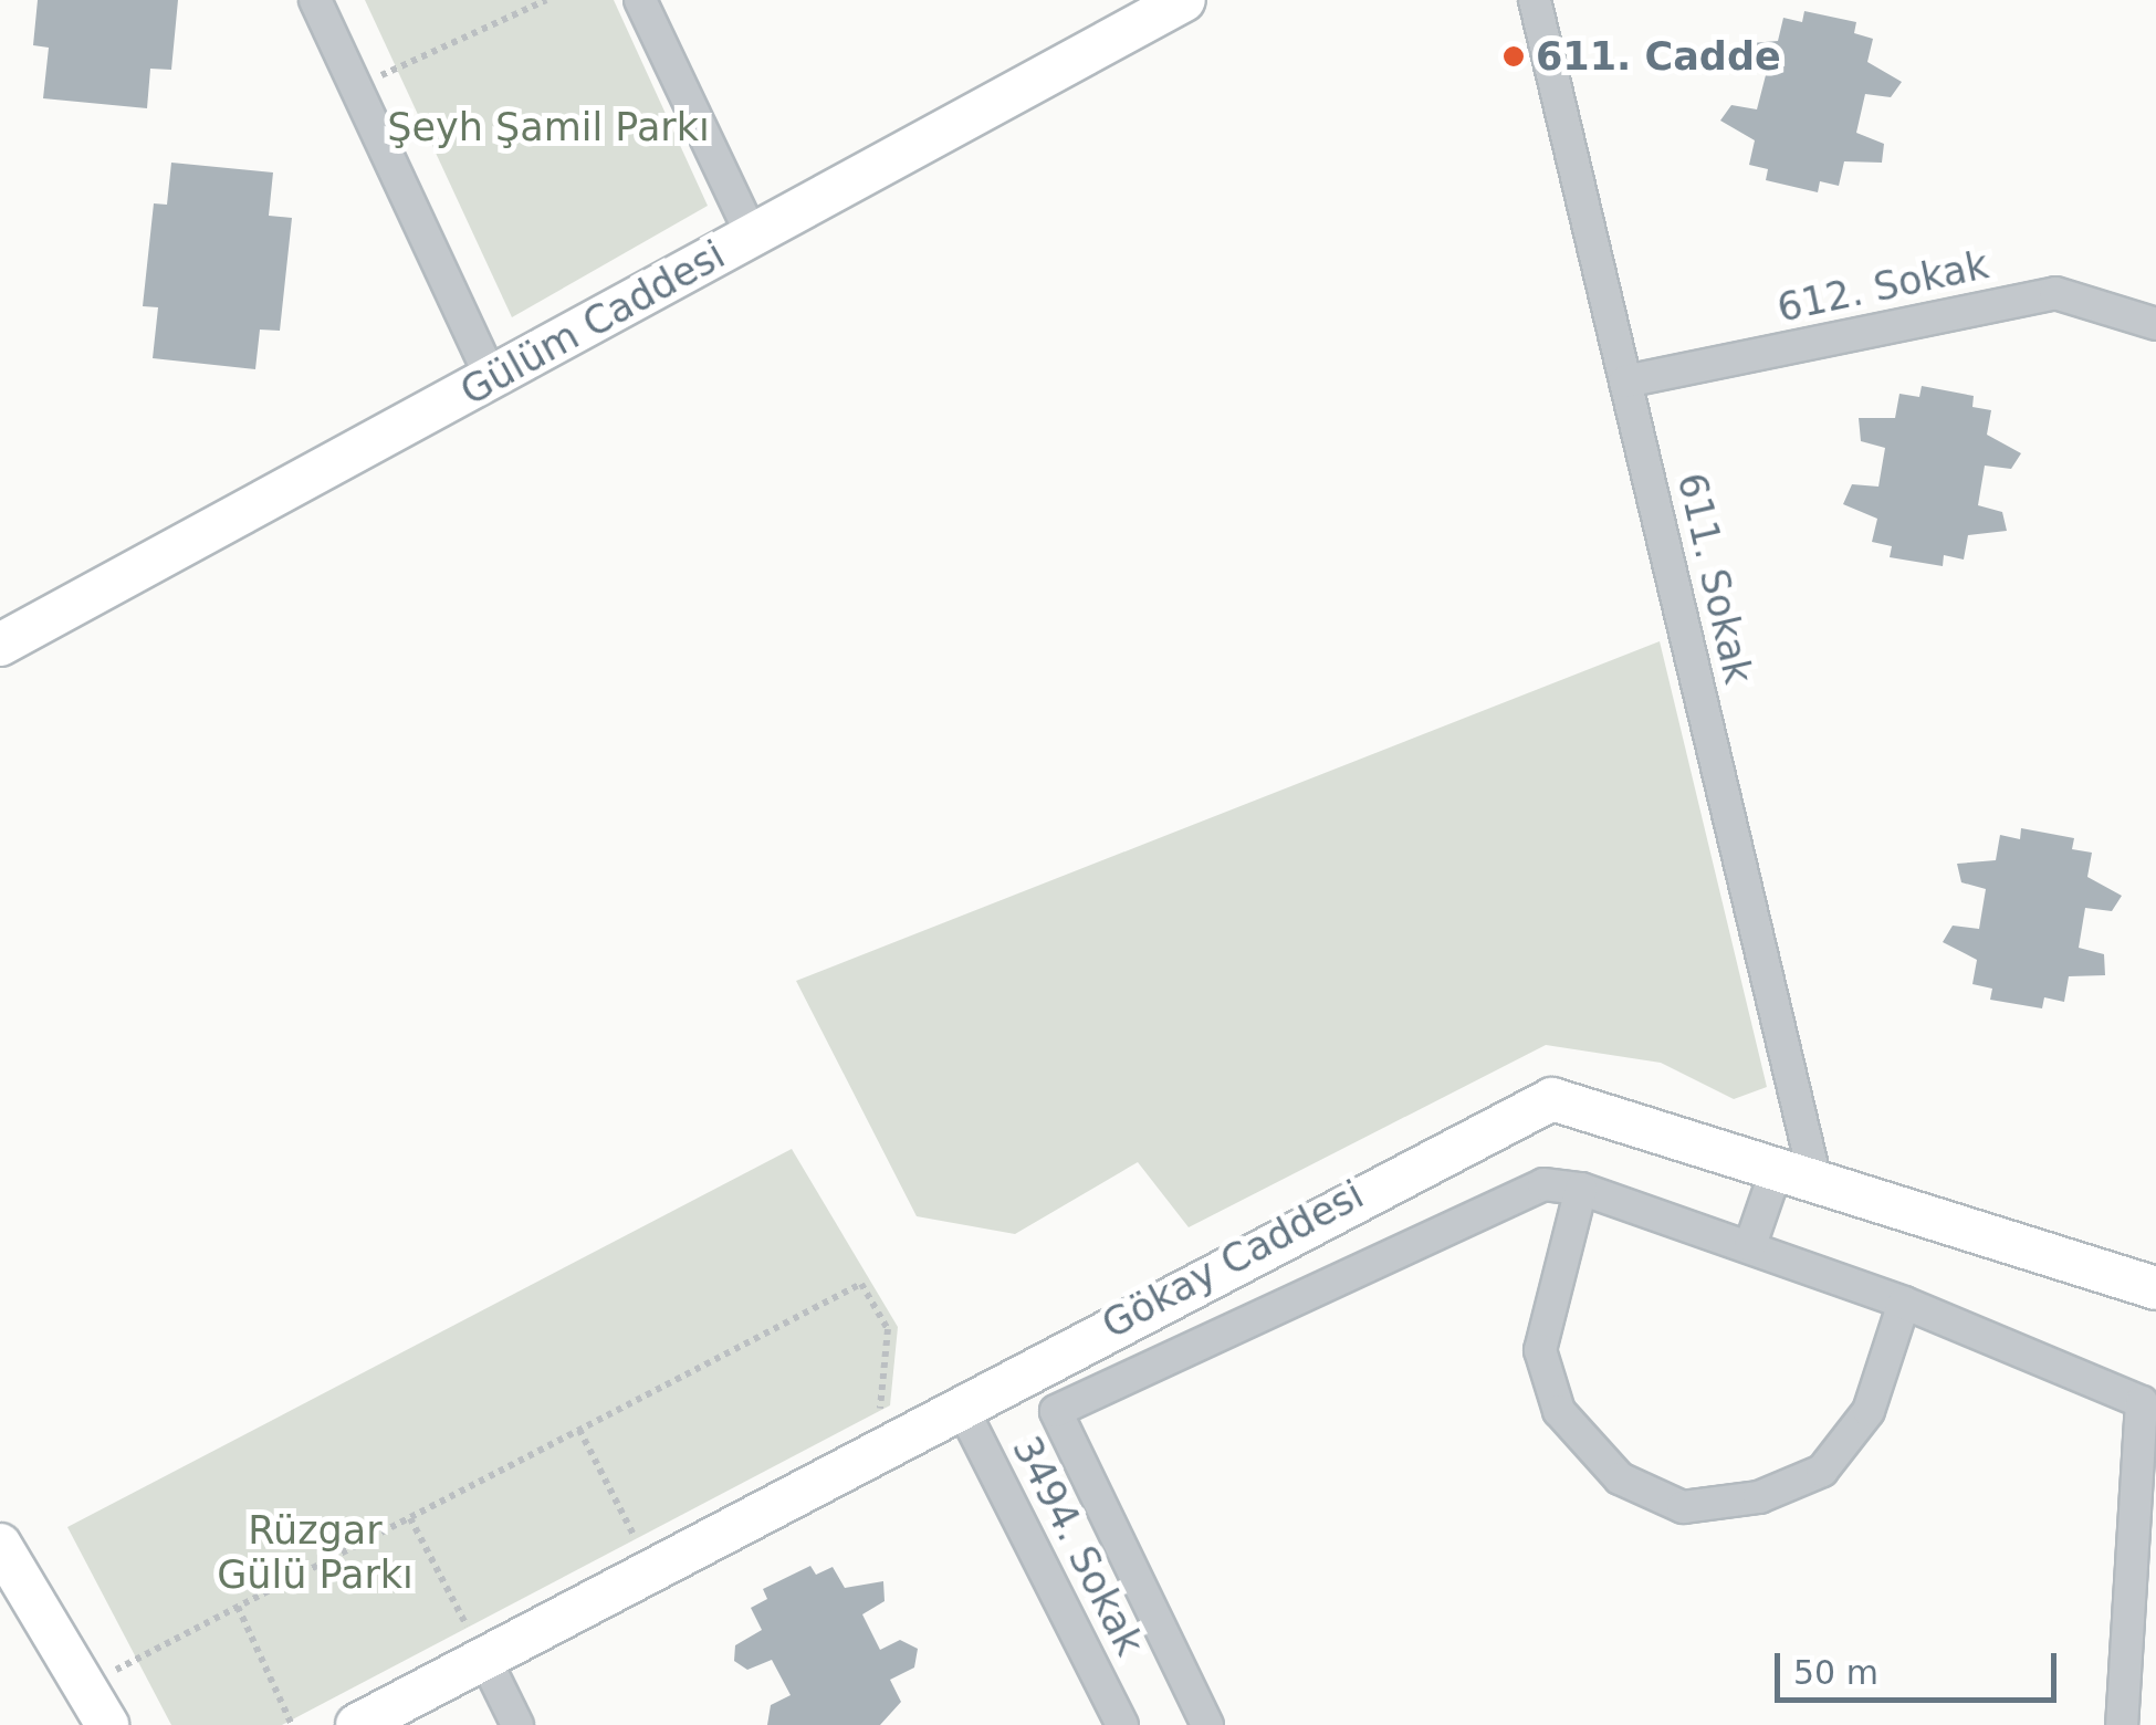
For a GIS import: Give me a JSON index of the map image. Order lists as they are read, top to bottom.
{
  "streets": {
    "main road": ["Gülüm Caddesi", "Gökay Caddesi"],
    "street": ["612. Sokak", "611. Sokak", "3494. Sokak"]
  },
  "crossings": [
    ["612. Sokak", "611. Sokak"],
    ["611. Sokak", "Gökay Caddesi"],
    ["Gökay Caddesi", "3494. Sokak"]
  ],
  "parks": ["Şeyh Şamil Parkı", "Rüzgar Gülü Parkı"],
  "places": ["611. Cadde"],
  "scale_bar": "50 m"
}
